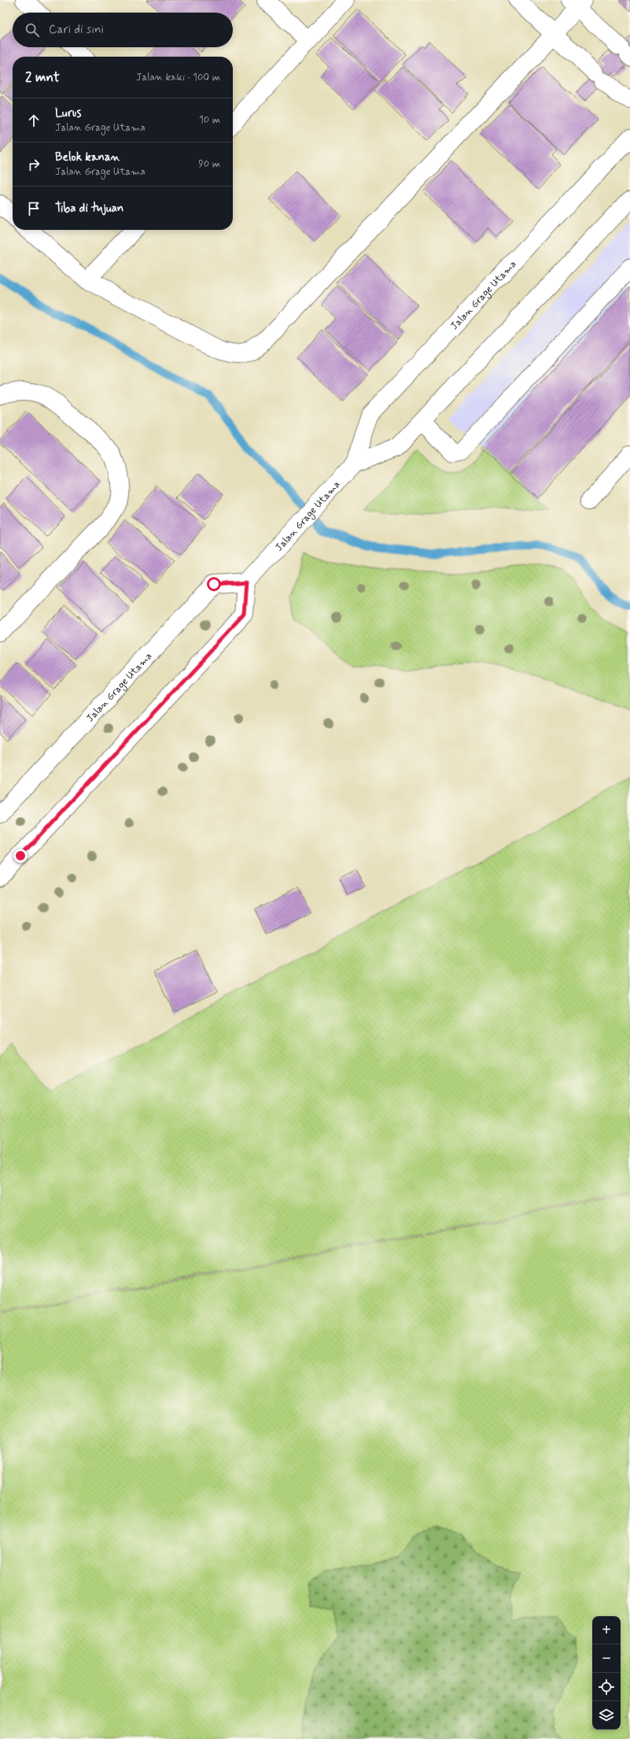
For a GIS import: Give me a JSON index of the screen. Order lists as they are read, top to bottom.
{
  "streets": {
    "street": ["Jalan Grage Utama"]
  },
  "page": {
    "search": "Cari di sini",
    "heading": ["2 mnt", "Jalan kaki · 100 m"],
    "list": [
      ["Lurus", "Jalan Grage Utama", "10 m"],
      ["Belok kanan", "Jalan Grage Utama", "90 m"],
      "Tiba di tujuan"
    ],
    "map_buttons": ["+", "−"]
  }
}
